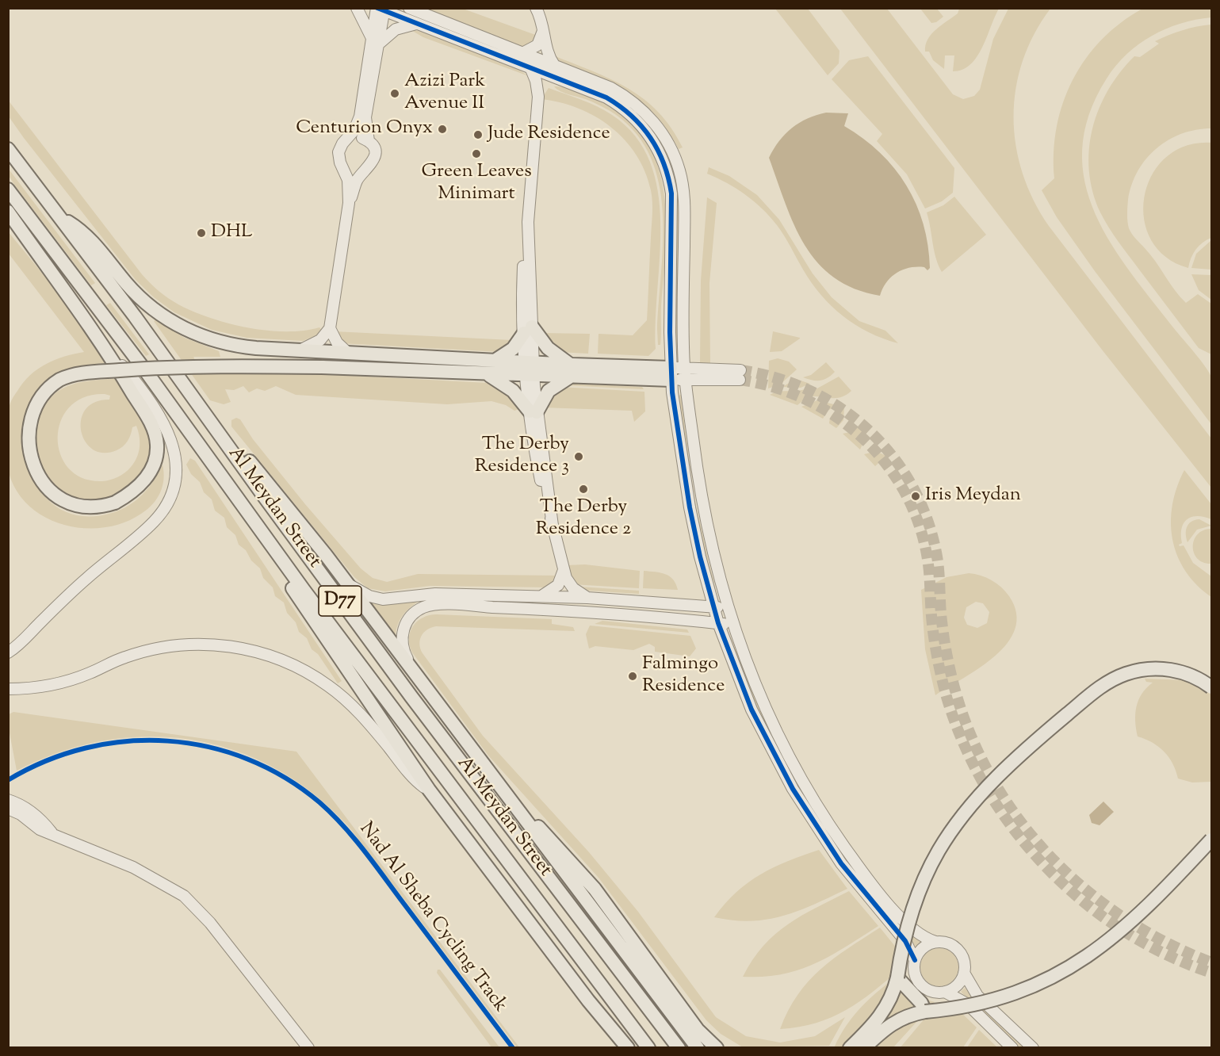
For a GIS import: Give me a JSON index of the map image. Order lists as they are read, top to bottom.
{
  "streets": {
    "main road": ["Al Meydan Street", "D77"],
    "cycle path": ["Nad Al Sheba Cycling Track"]
  },
  "places": [
    "Azizi Park Avenue II",
    "Centurion Onyx",
    "Jude Residence",
    "Green Leaves Minimart",
    "DHL",
    "The Derby Residence 3",
    "The Derby Residence 2",
    "Iris Meydan",
    "Falmingo Residence"
  ]
}
